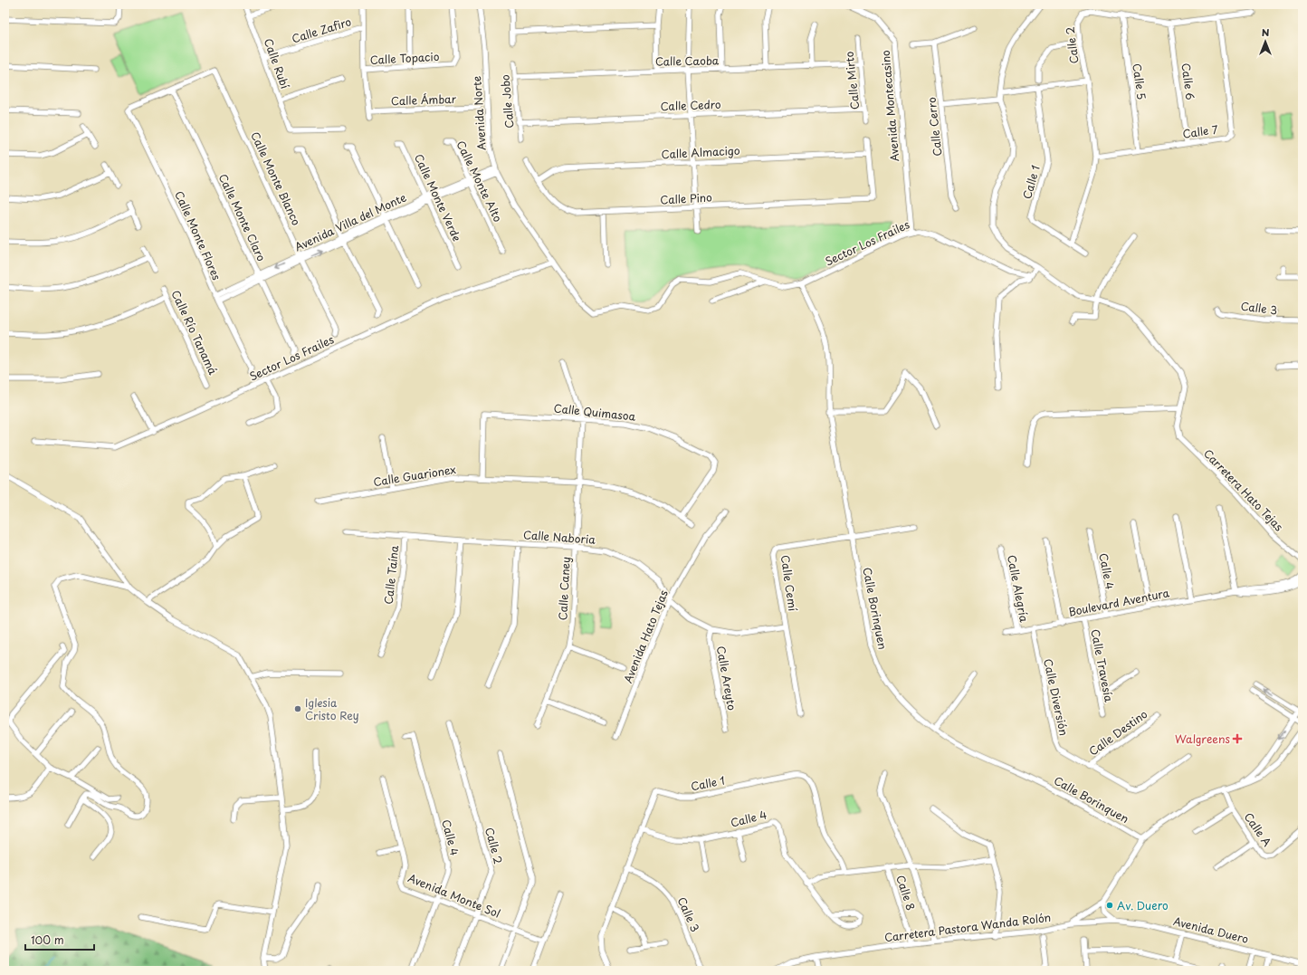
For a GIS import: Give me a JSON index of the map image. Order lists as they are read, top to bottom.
{
  "streets": {
    "street": [
      "Calle Zafiro",
      "Calle 2",
      "Calle Topacio",
      "Calle Caoba",
      "Calle Rubí",
      "Calle Mirto",
      "Calle 5",
      "Calle 6",
      "Calle Ámbar",
      "Calle Jobo",
      "Calle Cedro",
      "Avenida Montecasino",
      "Avenida Norte",
      "Calle Cerro",
      "Calle 7",
      "Calle Almacigo",
      "Calle Monte Blanco",
      "Calle Monte Alto",
      "Calle 1",
      "Calle Monte Verde",
      "Calle Pino",
      "Calle Monte Claro",
      "Avenida Villa del Monte",
      "Calle Monte Flores",
      "Sector Los Frailes",
      "Calle 3",
      "Calle Río Tanamá",
      "Calle Quimasoa",
      "Calle Guarionex",
      "Carretera Hato Tejas",
      "Calle Naboria",
      "Calle 4",
      "Calle Taína",
      "Calle Cemí",
      "Calle Caney",
      "Calle Alegría",
      "Boulevard Aventura",
      "Calle Borinquen",
      "Avenida Hato Tejas",
      "Calle Travesía",
      "Calle Areyto",
      "Calle Diversión",
      "Calle Destino",
      "Calle A",
      "Calle 8",
      "Avenida Monte Sol",
      "Carretera Pastora Wanda Rolón",
      "Avenida Duero"
    ]
  },
  "crossings": [
    ["Calle Zafiro", "Calle Rubí"],
    ["Calle 2", "Calle 5"],
    ["Calle 2", "Calle 6"],
    ["Calle 2", "Calle 7"],
    ["Calle 2", "Calle 1"],
    ["Calle 2", "Avenida Monte Sol"],
    ["Calle Caoba", "Calle Mirto"],
    ["Calle Caoba", "Calle Jobo"],
    ["Calle Mirto", "Calle Cedro"],
    ["Calle 5", "Calle 7"],
    ["Calle 6", "Calle 7"],
    ["Calle Jobo", "Calle Cedro"],
    ["Avenida Montecasino", "Sector Los Frailes"],
    ["Avenida Norte", "Avenida Villa del Monte"],
    ["Avenida Norte", "Sector Los Frailes"],
    ["Calle Almacigo", "Calle Pino"],
    ["Calle Monte Blanco", "Calle Monte Claro"],
    ["Calle Monte Blanco", "Avenida Villa del Monte"],
    ["Calle Monte Blanco", "Calle Monte Flores"],
    ["Calle Monte Alto", "Avenida Villa del Monte"],
    ["Calle 1", "Calle 3"],
    ["Calle 1", "Calle 4"],
    ["Calle 1", "Calle 8"],
    ["Calle Monte Verde", "Avenida Villa del Monte"],
    ["Calle Monte Claro", "Avenida Villa del Monte"],
    ["Calle Monte Claro", "Calle Monte Flores"],
    ["Avenida Villa del Monte", "Calle Monte Flores"],
    ["Sector Los Frailes", "Calle Borinquen"],
    ["Calle Quimasoa", "Calle Guarionex"],
    ["Calle Quimasoa", "Calle Caney"],
    ["Calle Guarionex", "Calle Caney"],
    ["Calle Naboria", "Calle Taína"],
    ["Calle Naboria", "Calle Cemí"],
    ["Calle Naboria", "Calle Caney"],
    ["Calle Naboria", "Avenida Hato Tejas"],
    ["Calle Naboria", "Calle Areyto"],
    ["Calle 4", "Boulevard Aventura"],
    ["Calle 4", "Avenida Monte Sol"],
    ["Calle Cemí", "Calle Borinquen"],
    ["Calle Alegría", "Boulevard Aventura"],
    ["Boulevard Aventura", "Calle Travesía"],
    ["Boulevard Aventura", "Calle Diversión"],
    ["Calle Borinquen", "Carretera Pastora Wanda Rolón"],
    ["Calle Diversión", "Calle Destino"],
    ["Calle A", "Carretera Pastora Wanda Rolón"],
    ["Calle 8", "Carretera Pastora Wanda Rolón"],
    ["Carretera Pastora Wanda Rolón", "Avenida Duero"]
  ],
  "places": {
    "other": ["Iglesia Cristo Rey", "Av. Duero"],
    "health": ["Walgreens"]
  },
  "scale_bar": "100 m",
  "north": "top"
}
